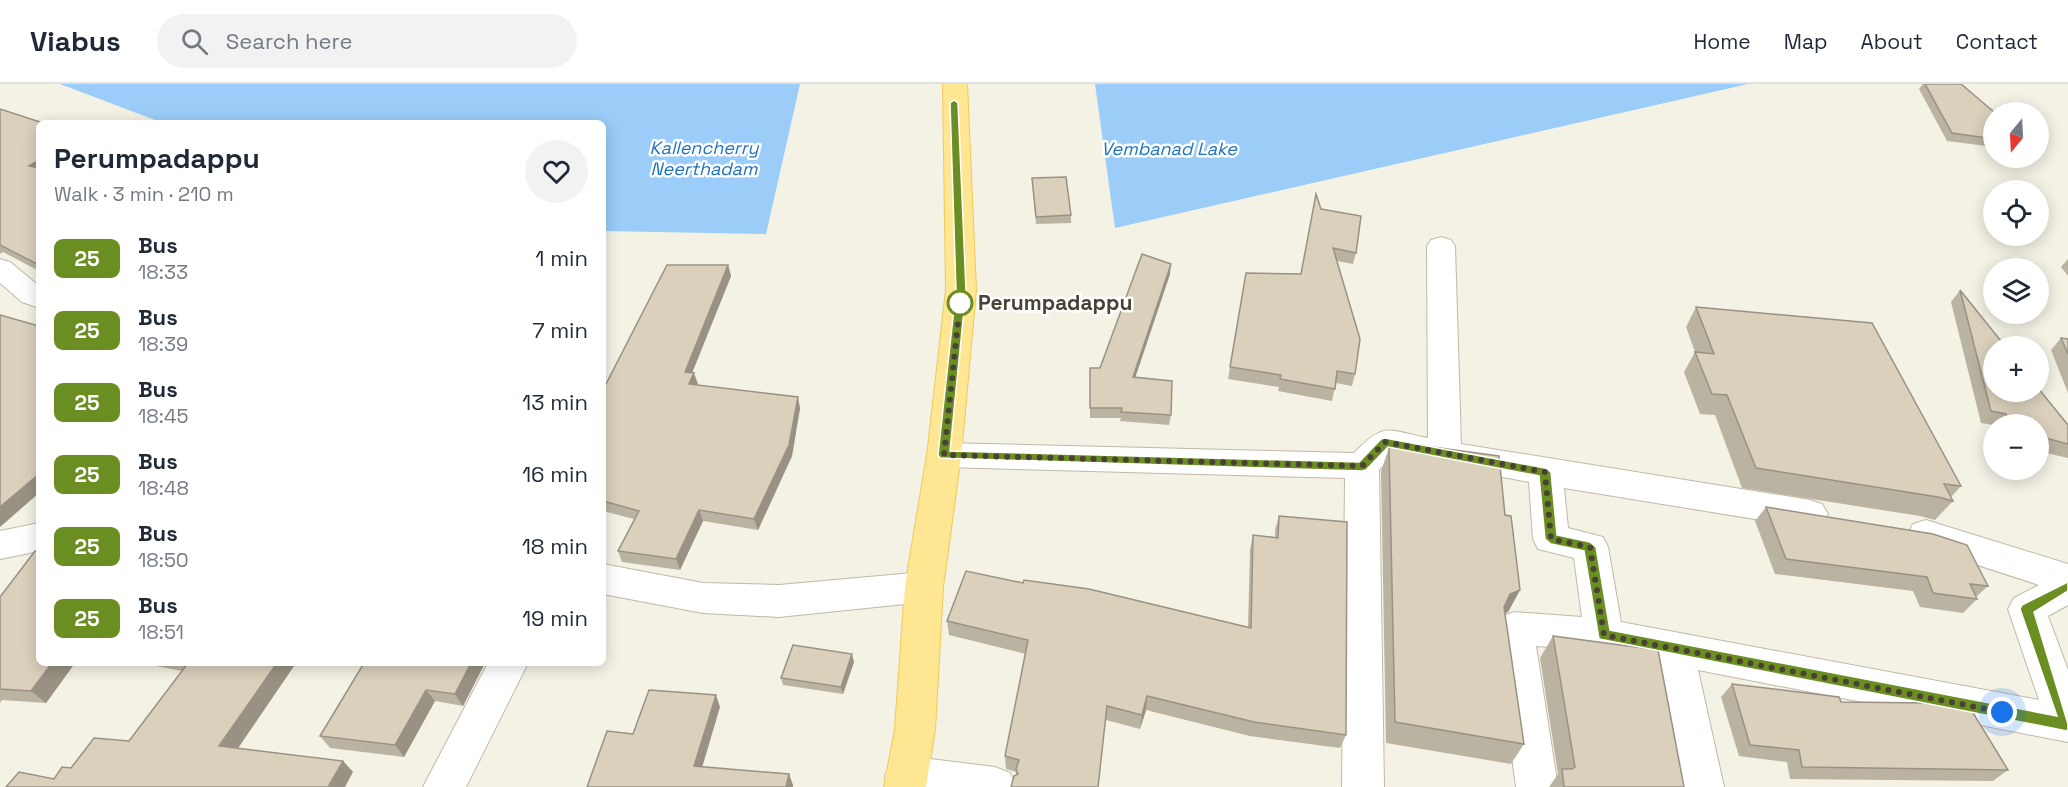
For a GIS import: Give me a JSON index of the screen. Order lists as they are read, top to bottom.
{
  "water": ["Kallencherry Neerthadam", "Vembanad Lake"],
  "places": ["Perumpadappu"],
  "lines": ["bus line 25"],
  "north": "bottom",
  "page": {
    "header": "Viabus",
    "search": "Search here",
    "nav": [
      "Home",
      "Map",
      "About",
      "Contact"
    ],
    "map_buttons": ["+", "−"],
    "heading": ["Perumpadappu", "Walk · 3 min · 210 m"],
    "list": [
      {
        "mark": "25",
        "name": "Bus",
        "note": "18:33",
        "value": "1 min"
      },
      {
        "mark": "25",
        "name": "Bus",
        "note": "18:39",
        "value": "7 min"
      },
      {
        "mark": "25",
        "name": "Bus",
        "note": "18:45",
        "value": "13 min"
      },
      {
        "mark": "25",
        "name": "Bus",
        "note": "18:48",
        "value": "16 min"
      },
      {
        "mark": "25",
        "name": "Bus",
        "note": "18:50",
        "value": "18 min"
      },
      {
        "mark": "25",
        "name": "Bus",
        "note": "18:51",
        "value": "19 min"
      }
    ]
  }
}
